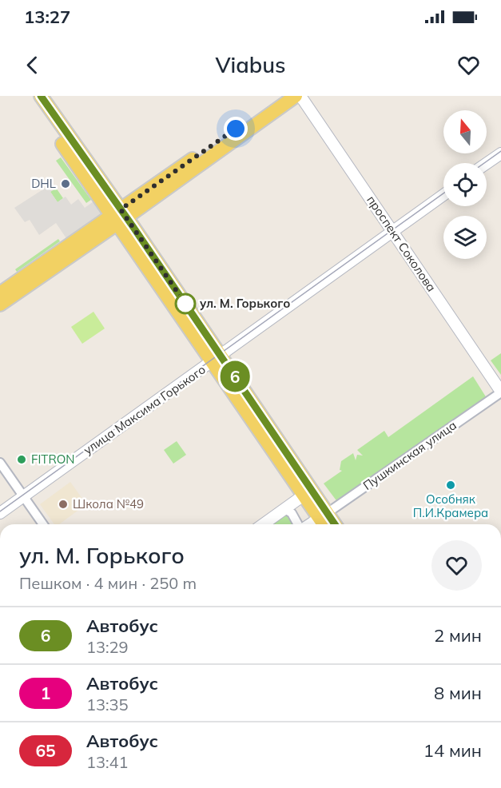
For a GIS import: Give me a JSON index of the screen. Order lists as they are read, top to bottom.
{
  "streets": {
    "main road": ["проспект Соколова", "улица Максима Горького"],
    "street": ["Пушкинская улица"]
  },
  "crossings": [
    ["проспект Соколова", "улица Максима Горького"],
    ["проспект Соколова", "Пушкинская улица"]
  ],
  "places": [
    "DHL",
    "ул. М. Горького",
    "FITRON",
    "Особняк П.И.Крамера",
    "Школа №49"
  ],
  "lines": ["bus line 6"],
  "north": "top",
  "page": {
    "status": "13:27",
    "header": "Viabus",
    "on_map": "6",
    "heading": ["ул. М. Горького", "Пешком · 4 мин · 250 m"],
    "list": [
      {
        "mark": "6",
        "name": "Автобус",
        "note": "13:29",
        "value": "2 мин"
      },
      {
        "mark": "1",
        "name": "Автобус",
        "note": "13:35",
        "value": "8 мин"
      },
      {
        "mark": "65",
        "name": "Автобус",
        "note": "13:41",
        "value": "14 мин"
      }
    ]
  }
}
